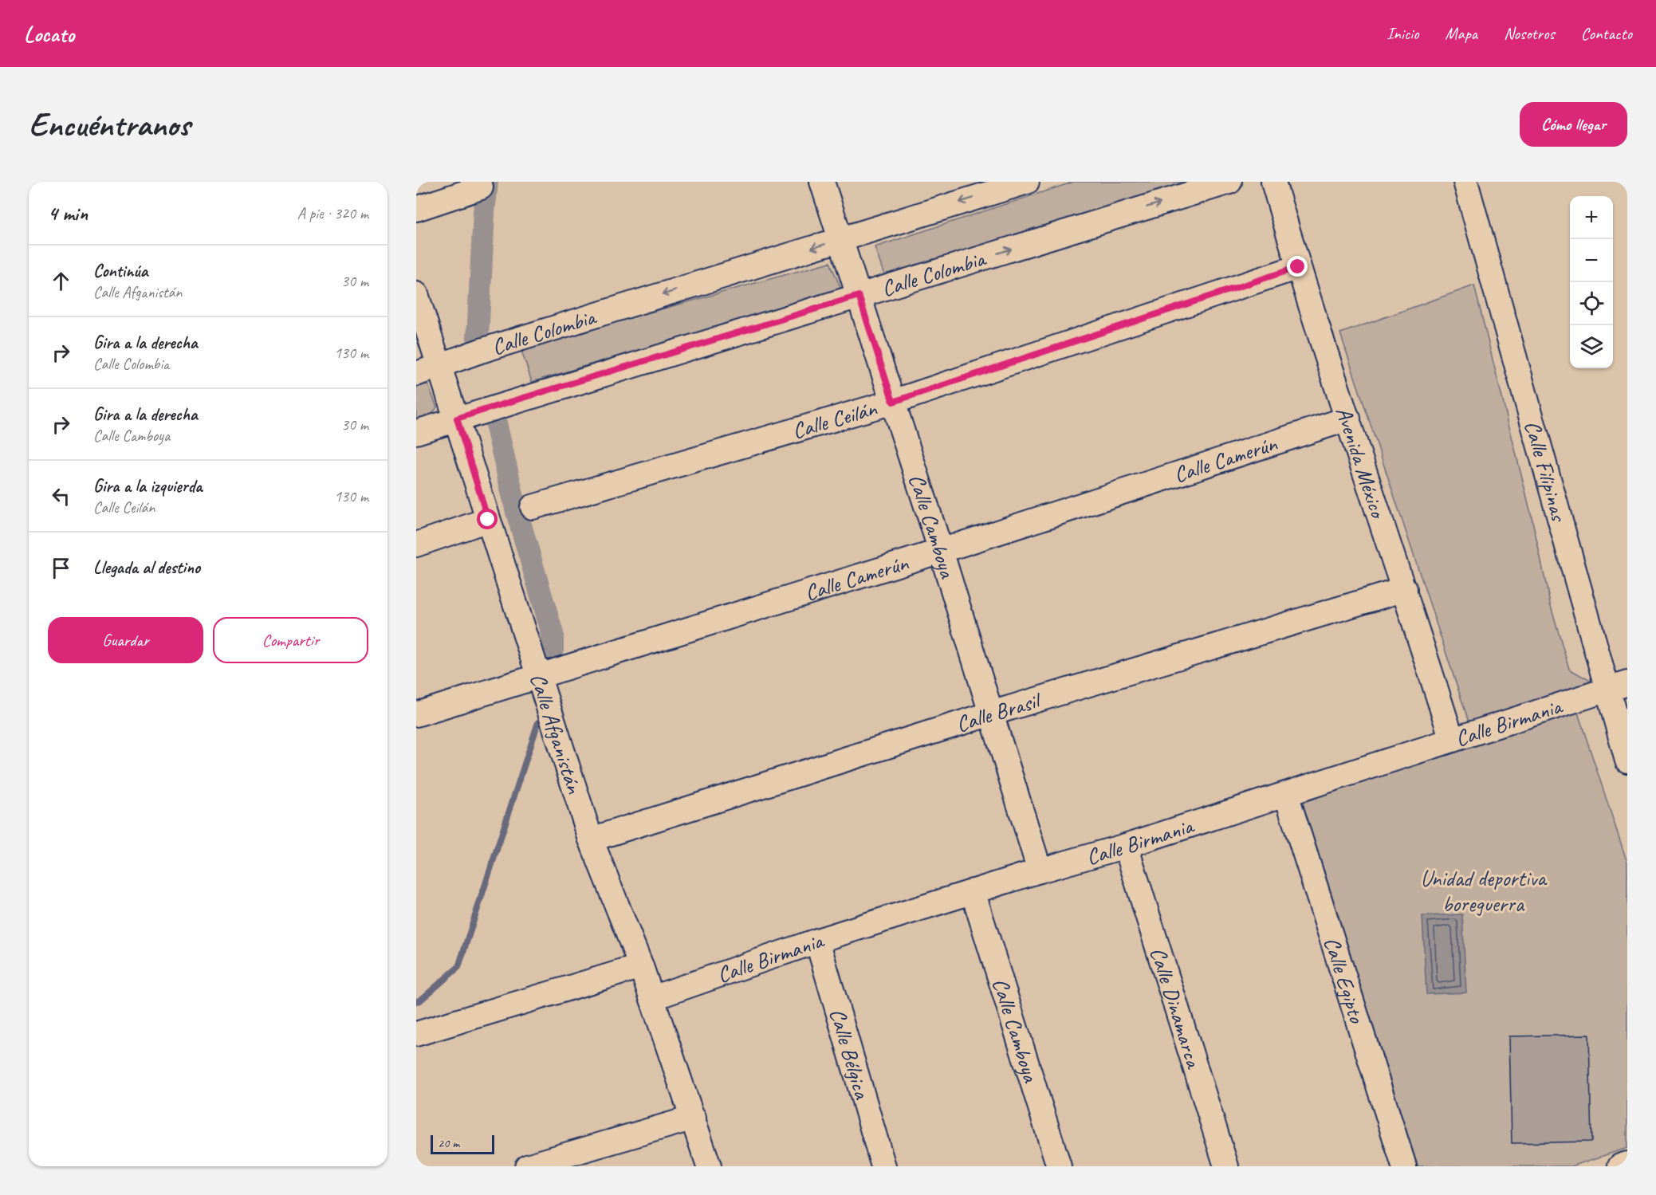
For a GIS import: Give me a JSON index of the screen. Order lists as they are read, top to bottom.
{
  "streets": {
    "street": [
      "Calle Colombia",
      "Calle Ceilán",
      "Calle Camerún",
      "Avenida México",
      "Calle Filipinas",
      "Calle Camboya",
      "Calle Brasil",
      "Calle Birmania",
      "Calle Afganistán",
      "Calle Egipto",
      "Calle Dinamarca",
      "Calle Bélgica"
    ]
  },
  "crossings": [
    ["Calle Colombia", "Calle Camboya"],
    ["Calle Colombia", "Calle Afganistán"],
    ["Calle Ceilán", "Avenida México"],
    ["Calle Ceilán", "Calle Camboya"],
    ["Calle Camerún", "Avenida México"],
    ["Calle Camerún", "Calle Camboya"],
    ["Calle Camerún", "Calle Afganistán"],
    ["Avenida México", "Calle Brasil"],
    ["Avenida México", "Calle Birmania"],
    ["Calle Filipinas", "Calle Birmania"],
    ["Calle Camboya", "Calle Brasil"],
    ["Calle Camboya", "Calle Birmania"],
    ["Calle Brasil", "Calle Afganistán"],
    ["Calle Birmania", "Calle Afganistán"],
    ["Calle Birmania", "Calle Egipto"],
    ["Calle Birmania", "Calle Dinamarca"],
    ["Calle Birmania", "Calle Bélgica"]
  ],
  "parks": ["Unidad deportiva boreguerra"],
  "scale_bar": "20 m",
  "page": {
    "header": "Locato",
    "nav": [
      "Inicio",
      "Mapa",
      "Nosotros",
      "Contacto"
    ],
    "buttons": [
      "Cómo llegar",
      ["Guardar", "Compartir"]
    ],
    "title": "Encuéntranos",
    "heading": ["4 min", "A pie · 320 m"],
    "map_buttons": ["+", "−"],
    "list": [
      ["Continúa", "Calle Afganistán", "30 m"],
      ["Gira a la derecha", "Calle Colombia", "130 m"],
      ["Gira a la derecha", "Calle Camboya", "30 m"],
      ["Gira a la izquierda", "Calle Ceilán", "130 m"],
      "Llegada al destino"
    ],
    "scale": "20 m"
  }
}
